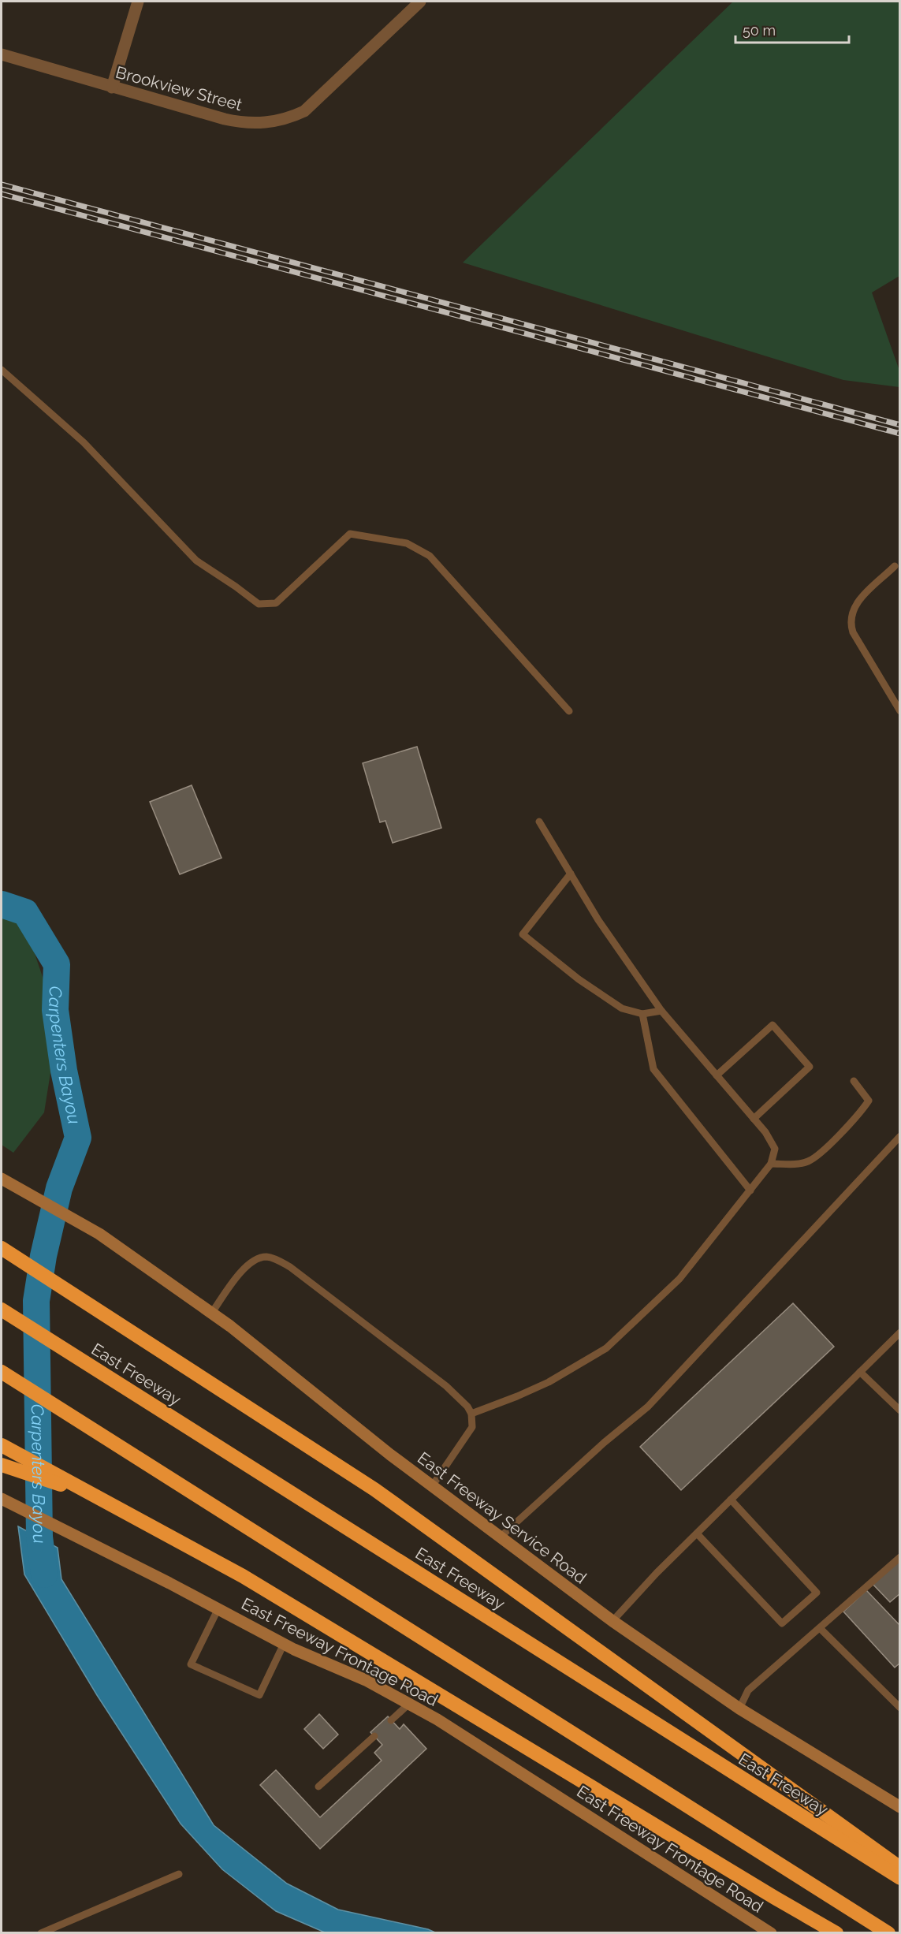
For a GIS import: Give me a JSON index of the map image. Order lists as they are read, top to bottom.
{
  "streets": {
    "highway": ["East Freeway"],
    "main road": ["East Freeway Service Road", "East Freeway Frontage Road"],
    "street": ["Brookview Street"]
  },
  "water": ["Carpenters Bayou"],
  "scale_bar": "50 m"
}
